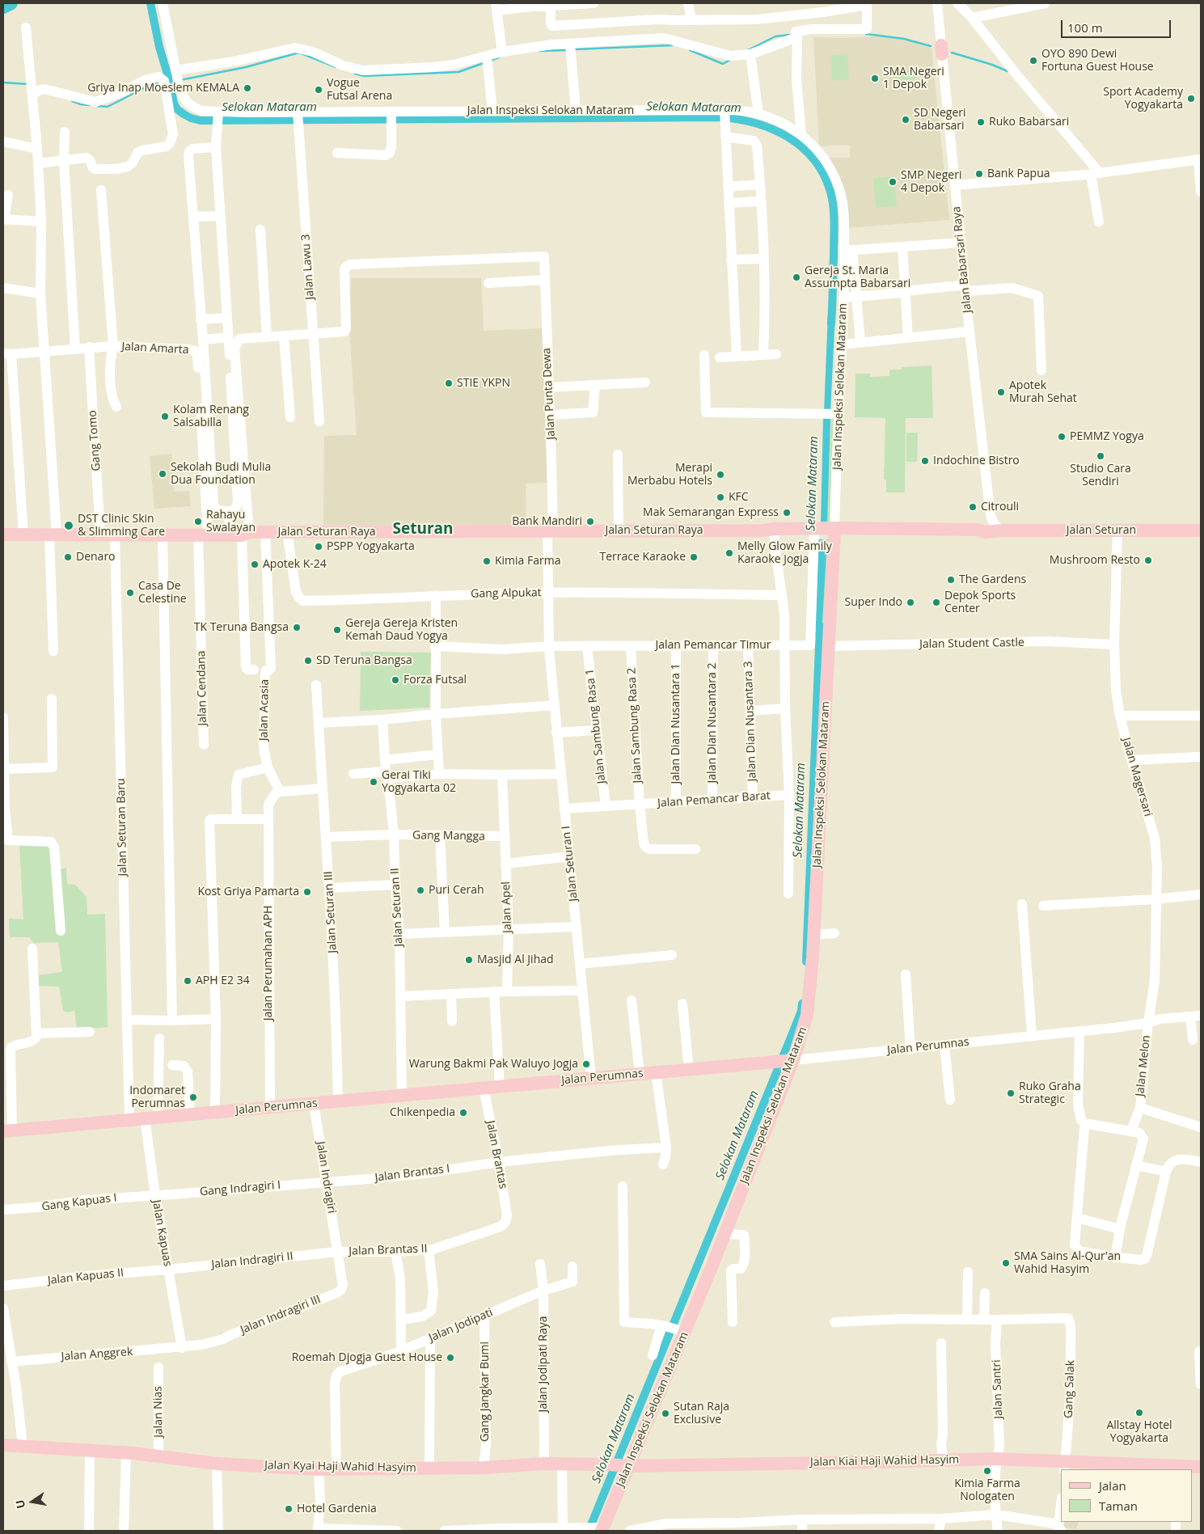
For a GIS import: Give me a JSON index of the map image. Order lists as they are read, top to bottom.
{
  "streets": {
    "main road": [
      "Jalan Inspeksi Selokan Mataram",
      "Jalan Seturan Raya",
      "Jalan Seturan",
      "Jalan Perumnas",
      "Jalan Kiai Haji Wahid Hasyim",
      "Jalan Kyai Haji Wahid Hasyim"
    ],
    "street": [
      "Jalan Babarsari Raya",
      "Jalan Lawu 3",
      "Jalan Amarta",
      "Jalan Punta Dewa",
      "Gang Tomo",
      "Gang Alpukat",
      "Jalan Student Castle",
      "Jalan Pemancar Timur",
      "Jalan Cendana",
      "Jalan Acasia",
      "Jalan Dian Nusantara 3",
      "Jalan Dian Nusantara 2",
      "Jalan Dian Nusantara 1",
      "Jalan Sambung Rasa 2",
      "Jalan Sambung Rasa 1",
      "Jalan Magersari",
      "Jalan Pemancar Barat",
      "Jalan Seturan Baru",
      "Gang Mangga",
      "Jalan Seturan I",
      "Jalan Seturan II",
      "Jalan Apel",
      "Jalan Seturan III",
      "Jalan Perumahan APH",
      "Jalan Melon",
      "Jalan Brantas",
      "Jalan Brantas I",
      "Jalan Indragiri",
      "Gang Indragiri I",
      "Gang Kapuas I",
      "Jalan Kapuas",
      "Jalan Brantas II",
      "Jalan Indragiri II",
      "Jalan Kapuas II",
      "Jalan Indragiri III",
      "Jalan Jodipati",
      "Jalan Anggrek",
      "Jalan Jodipati Raya",
      "Jalan Santri",
      "Gang Salak",
      "Gang Jangkar Bumi",
      "Jalan Nias"
    ]
  },
  "crossings": [
    ["Jalan Inspeksi Selokan Mataram", "Jalan Lawu 3"],
    ["Jalan Inspeksi Selokan Mataram", "Jalan Seturan Raya"],
    ["Jalan Inspeksi Selokan Mataram", "Jalan Student Castle"],
    ["Jalan Inspeksi Selokan Mataram", "Jalan Perumnas"],
    ["Jalan Inspeksi Selokan Mataram", "Jalan Kiai Haji Wahid Hasyim"],
    ["Jalan Inspeksi Selokan Mataram", "Jalan Kyai Haji Wahid Hasyim"],
    ["Jalan Lawu 3", "Jalan Punta Dewa"],
    ["Jalan Amarta", "Gang Tomo"],
    ["Jalan Amarta", "Jalan Seturan Raya"],
    ["Jalan Amarta", "Jalan Cendana"],
    ["Jalan Punta Dewa", "Jalan Seturan Raya"],
    ["Gang Tomo", "Jalan Seturan Raya"],
    ["Jalan Seturan Raya", "Gang Alpukat"],
    ["Jalan Seturan Raya", "Jalan Pemancar Timur"],
    ["Jalan Seturan Raya", "Jalan Cendana"],
    ["Jalan Seturan Raya", "Jalan Acasia"],
    ["Jalan Seturan Raya", "Jalan Seturan Baru"],
    ["Jalan Seturan", "Jalan Magersari"],
    ["Gang Alpukat", "Jalan Pemancar Timur"],
    ["Jalan Student Castle", "Jalan Pemancar Timur"],
    ["Jalan Student Castle", "Jalan Magersari"],
    ["Jalan Pemancar Timur", "Jalan Dian Nusantara 3"],
    ["Jalan Pemancar Timur", "Jalan Dian Nusantara 2"],
    ["Jalan Pemancar Timur", "Jalan Dian Nusantara 1"],
    ["Jalan Pemancar Timur", "Jalan Sambung Rasa 2"],
    ["Jalan Pemancar Timur", "Jalan Sambung Rasa 1"],
    ["Jalan Pemancar Timur", "Jalan Seturan I"],
    ["Jalan Acasia", "Jalan Perumahan APH"],
    ["Jalan Dian Nusantara 3", "Jalan Pemancar Barat"],
    ["Jalan Dian Nusantara 2", "Jalan Pemancar Barat"],
    ["Jalan Dian Nusantara 1", "Jalan Pemancar Barat"],
    ["Jalan Sambung Rasa 2", "Jalan Pemancar Barat"],
    ["Jalan Sambung Rasa 1", "Jalan Pemancar Barat"],
    ["Jalan Magersari", "Jalan Perumnas"],
    ["Jalan Magersari", "Jalan Melon"],
    ["Jalan Pemancar Barat", "Jalan Seturan I"],
    ["Jalan Seturan Baru", "Jalan Perumnas"],
    ["Gang Mangga", "Jalan Seturan II"],
    ["Gang Mangga", "Jalan Apel"],
    ["Gang Mangga", "Jalan Seturan III"],
    ["Jalan Seturan I", "Jalan Perumnas"],
    ["Jalan Seturan II", "Jalan Perumnas"],
    ["Jalan Seturan III", "Jalan Perumnas"],
    ["Jalan Perumahan APH", "Jalan Perumnas"],
    ["Jalan Perumnas", "Jalan Melon"],
    ["Jalan Perumnas", "Jalan Brantas"],
    ["Jalan Perumnas", "Jalan Indragiri"],
    ["Jalan Perumnas", "Jalan Kapuas"],
    ["Jalan Brantas", "Jalan Brantas I"],
    ["Jalan Brantas", "Jalan Brantas II"],
    ["Jalan Brantas I", "Jalan Indragiri"],
    ["Jalan Brantas I", "Gang Indragiri I"],
    ["Jalan Indragiri", "Gang Indragiri I"],
    ["Jalan Indragiri", "Jalan Brantas II"],
    ["Jalan Indragiri", "Jalan Indragiri II"],
    ["Jalan Indragiri", "Jalan Indragiri III"],
    ["Gang Indragiri I", "Gang Kapuas I"],
    ["Gang Indragiri I", "Jalan Kapuas"],
    ["Gang Kapuas I", "Jalan Kapuas"],
    ["Jalan Kapuas", "Jalan Indragiri II"],
    ["Jalan Kapuas", "Jalan Kapuas II"],
    ["Jalan Kapuas", "Jalan Indragiri III"],
    ["Jalan Kapuas", "Jalan Anggrek"],
    ["Jalan Brantas II", "Jalan Indragiri II"],
    ["Jalan Brantas II", "Jalan Indragiri III"],
    ["Jalan Indragiri II", "Jalan Kapuas II"],
    ["Jalan Indragiri II", "Jalan Indragiri III"],
    ["Jalan Indragiri III", "Jalan Anggrek"],
    ["Jalan Jodipati", "Jalan Jodipati Raya"],
    ["Jalan Jodipati", "Gang Jangkar Bumi"],
    ["Jalan Jodipati", "Jalan Kyai Haji Wahid Hasyim"],
    ["Jalan Jodipati Raya", "Jalan Kyai Haji Wahid Hasyim"],
    ["Jalan Santri", "Gang Salak"],
    ["Jalan Santri", "Jalan Kiai Haji Wahid Hasyim"],
    ["Gang Salak", "Jalan Kiai Haji Wahid Hasyim"],
    ["Gang Jangkar Bumi", "Jalan Kyai Haji Wahid Hasyim"],
    ["Jalan Nias", "Jalan Kyai Haji Wahid Hasyim"],
    ["Jalan Kiai Haji Wahid Hasyim", "Jalan Kyai Haji Wahid Hasyim"]
  ],
  "districts": ["Seturan"],
  "water": ["Selokan Mataram"],
  "places": [
    "OYO 890 Dewi Fortuna Guest House",
    "SMA Negeri 1 Depok",
    "Griya Inap Moeslem KEMALA",
    "Vogue Futsal Arena",
    "Sport Academy Yogyakarta",
    "SD Negeri Babarsari",
    "Ruko Babarsari",
    "Bank Papua",
    "SMP Negeri 4 Depok",
    "Gereja St. Maria Assumpta Babarsari",
    "STIE YKPN",
    "Apotek Murah Sehat",
    "Kolam Renang Salsabilla",
    "PEMMZ Yogya",
    "Studio Cara Sendiri",
    "Indochine Bistro",
    "Sekolah Budi Mulia Dua Foundation",
    "Merapi Merbabu Hotels",
    "KFC",
    "Citrouli",
    "Mak Semarangan Express",
    "Rahayu Swalayan",
    "Bank Mandiri",
    "DST Clinic Skin & Slimming Care",
    "PSPP Yogyakarta",
    "Melly Glow Family Karaoke Jogja",
    "Denaro",
    "Terrace Karaoke",
    "Mushroom Resto",
    "Kimia Farma",
    "Apotek K-24",
    "The Gardens",
    "Casa De Celestine",
    "Super Indo",
    "Depok Sports Center",
    "TK Teruna Bangsa",
    "Gereja Gereja Kristen Kemah Daud Yogya",
    "SD Teruna Bangsa",
    "Forza Futsal",
    "Gerai Tiki Yogyakarta 02",
    "Puri Cerah",
    "Kost Griya Pamarta",
    "Masjid Al Jihad",
    "APH E2 34",
    "Warung Bakmi Pak Waluyo Jogja",
    "Ruko Graha Strategic",
    "Indomaret Perumnas",
    "Chikenpedia",
    "SMA Sains Al-Qur'an Wahid Hasyim",
    "Roemah Djogja Guest House",
    "Allstay Hotel Yogyakarta",
    "Sutan Raja Exclusive",
    "Kimia Farma Nologaten",
    "Hotel Gardenia"
  ],
  "legend": ["Jalan", "Taman"],
  "scale_bar": "100 m",
  "north": "left"
}
